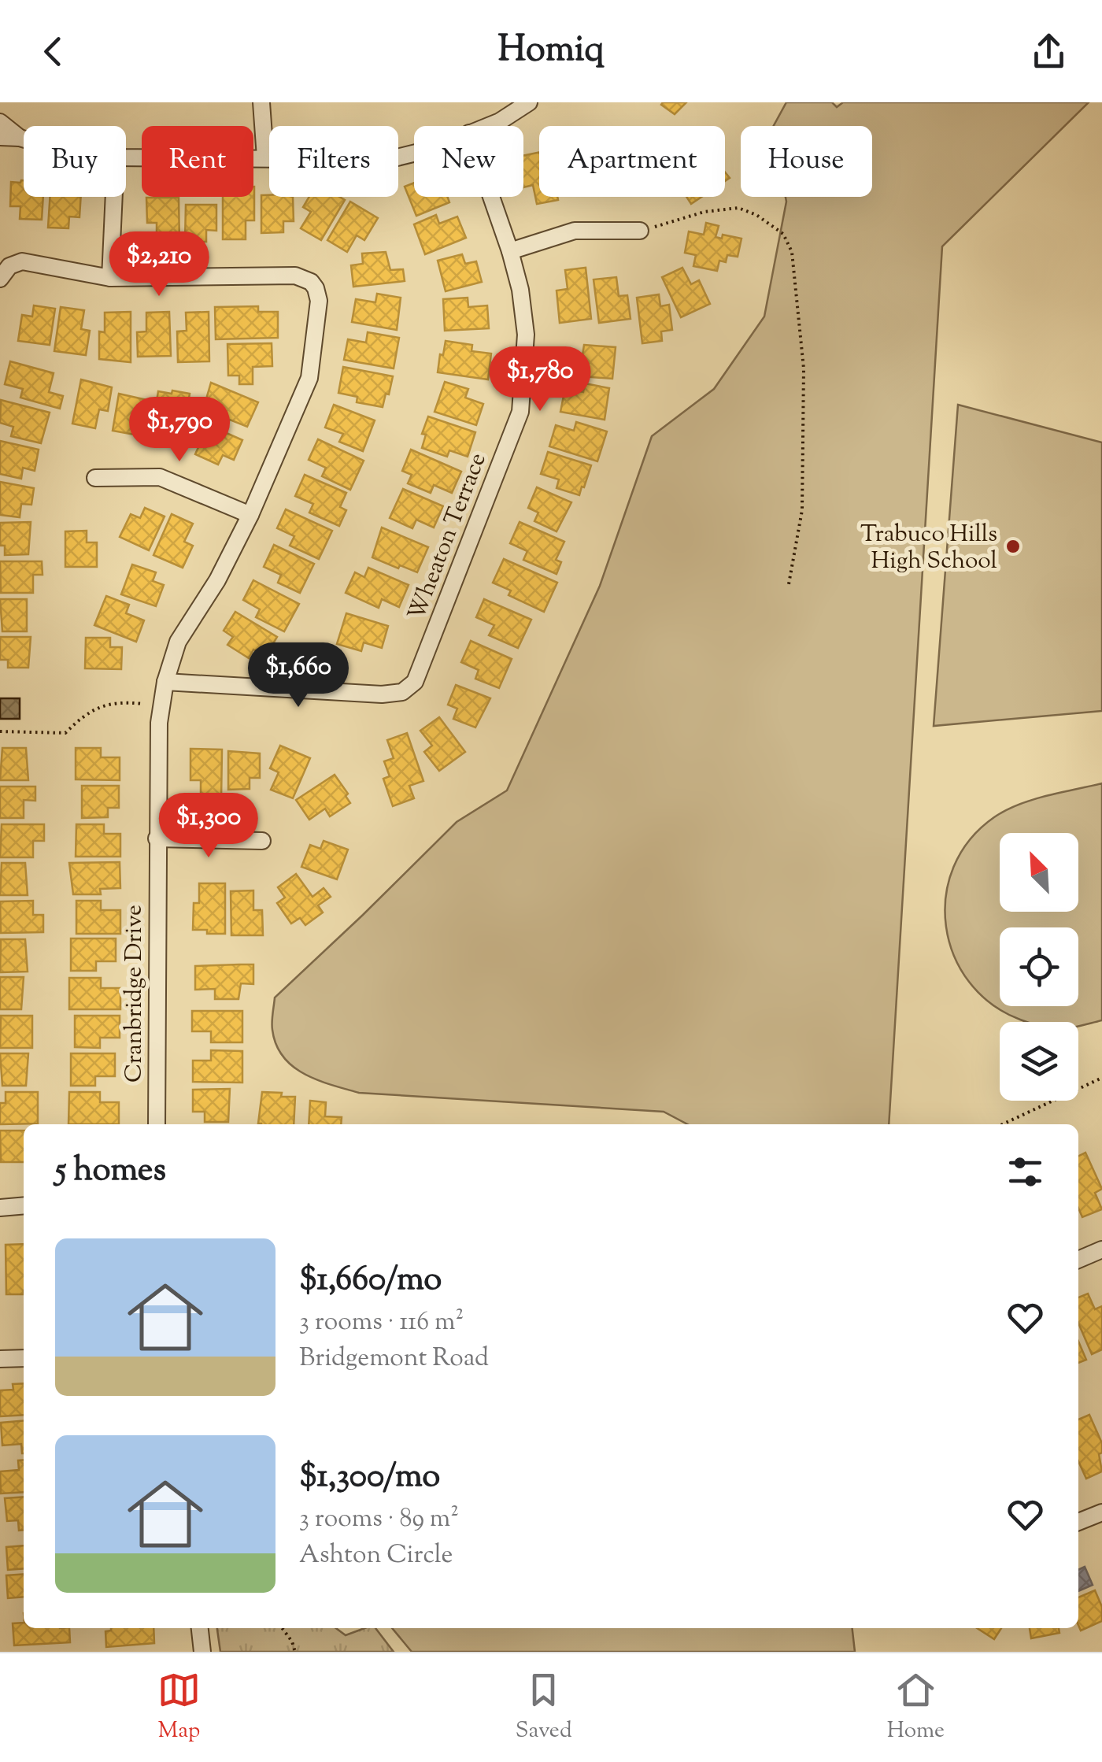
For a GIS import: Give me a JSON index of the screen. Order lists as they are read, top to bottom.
{
  "streets": {
    "street": ["Wheaton Terrace", "Cranbridge Drive"]
  },
  "crossings": [
    ["Wheaton Terrace", "Cranbridge Drive"]
  ],
  "places": ["Trabuco Hills High School"],
  "north": "top left",
  "page": {
    "header": "Homiq",
    "chip": [
      "Buy",
      "Rent",
      "Filters",
      "New",
      "Apartment",
      "House"
    ],
    "price": [
      "$2,210",
      "$1,780",
      "$1,790",
      "$1,660",
      "$1,300"
    ],
    "heading": "5 homes",
    "list": [
      {
        "name": "$1,660/mo",
        "note": "3 rooms · 116 m² · Bridgemont Road"
      },
      {
        "name": "$1,300/mo",
        "note": "3 rooms · 89 m² · Ashton Circle"
      }
    ],
    "tabs": ["Map", "Saved", "Home"]
  }
}
